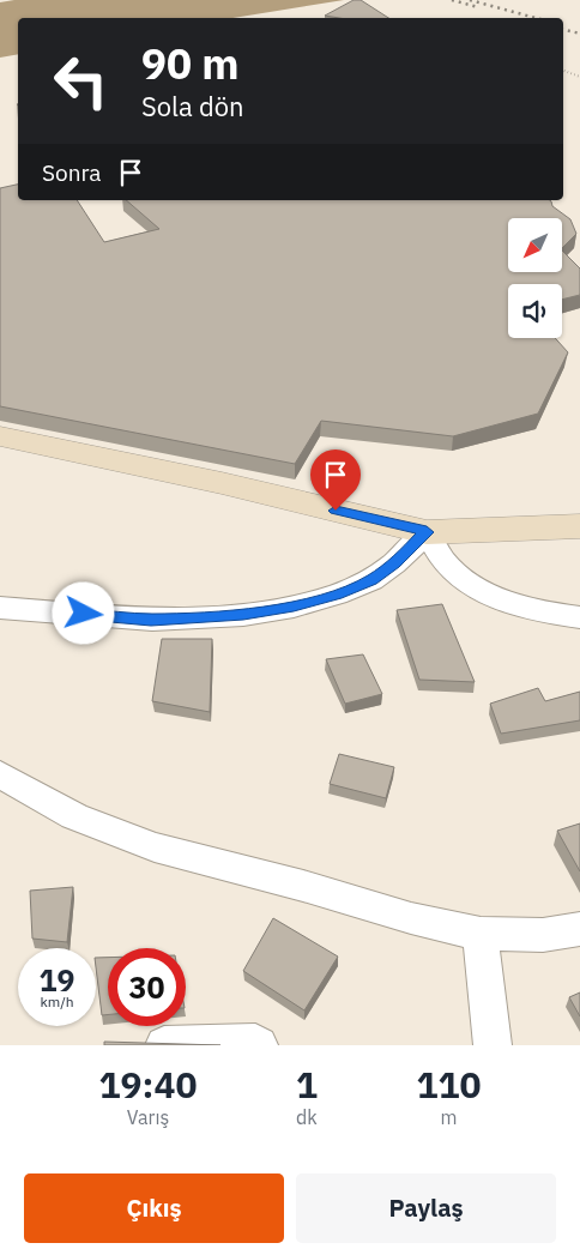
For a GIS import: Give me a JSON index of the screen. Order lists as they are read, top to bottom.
{
  "north": "bottom left",
  "page": {
    "turn": ["90 m", "Sola dön"],
    "then": "Sonra",
    "speed": "19 km/h",
    "limit": "30",
    "eta": [
      "19:40",
      "Varış",
      "1",
      "dk",
      "110",
      "m"
    ],
    "buttons": ["Çıkış", "Paylaş"]
  }
}
